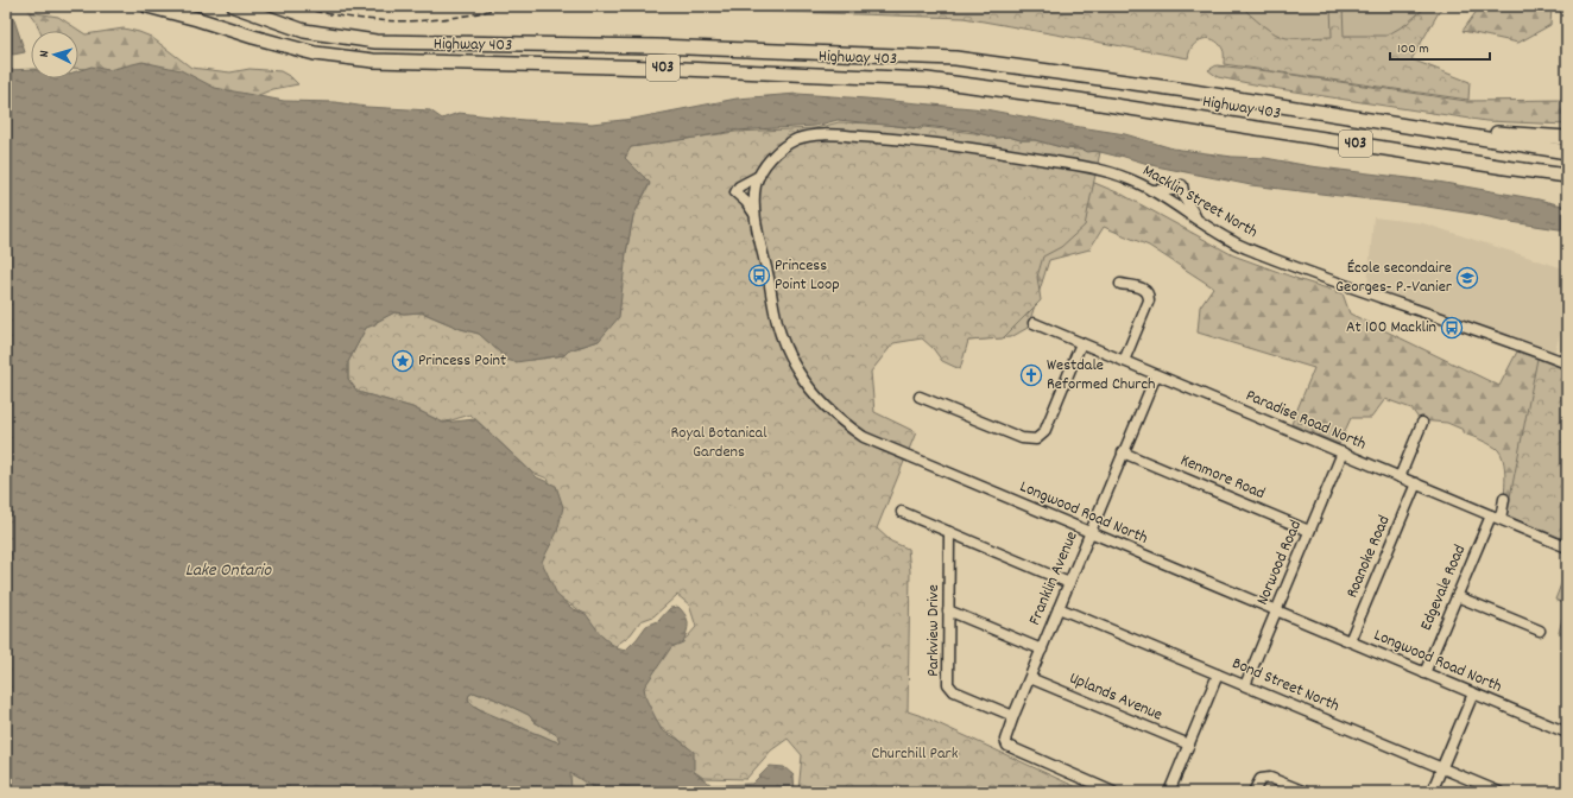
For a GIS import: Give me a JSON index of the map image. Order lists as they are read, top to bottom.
{
  "streets": {
    "highway": ["Highway 403", "403"],
    "street": [
      "Macklin Street North",
      "Paradise Road North",
      "Kenmore Road",
      "Longwood Road North",
      "Roanoke Road",
      "Norwood Road",
      "Franklin Avenue",
      "Edgevale Road",
      "Parkview Drive",
      "Bond Street North",
      "Uplands Avenue"
    ]
  },
  "crossings": [
    ["Macklin Street North", "Longwood Road North"],
    ["Paradise Road North", "Roanoke Road"],
    ["Paradise Road North", "Norwood Road"],
    ["Paradise Road North", "Franklin Avenue"],
    ["Paradise Road North", "Edgevale Road"],
    ["Kenmore Road", "Norwood Road"],
    ["Kenmore Road", "Franklin Avenue"],
    ["Longwood Road North", "Roanoke Road"],
    ["Longwood Road North", "Norwood Road"],
    ["Longwood Road North", "Franklin Avenue"],
    ["Longwood Road North", "Edgevale Road"],
    ["Norwood Road", "Bond Street North"],
    ["Franklin Avenue", "Parkview Drive"],
    ["Franklin Avenue", "Bond Street North"],
    ["Franklin Avenue", "Uplands Avenue"]
  ],
  "water": ["Lake Ontario"],
  "parks": ["Royal Botanical Gardens", "Churchill Park"],
  "places": {
    "bus stop": ["Princess Point Loop", "At 100 Macklin"],
    "school or university": ["École secondaire Georges- P.-Vanier"],
    "place": ["Princess Point"],
    "church": ["Westdale Reformed Church"]
  },
  "scale_bar": "100 m",
  "north": "left"
}
